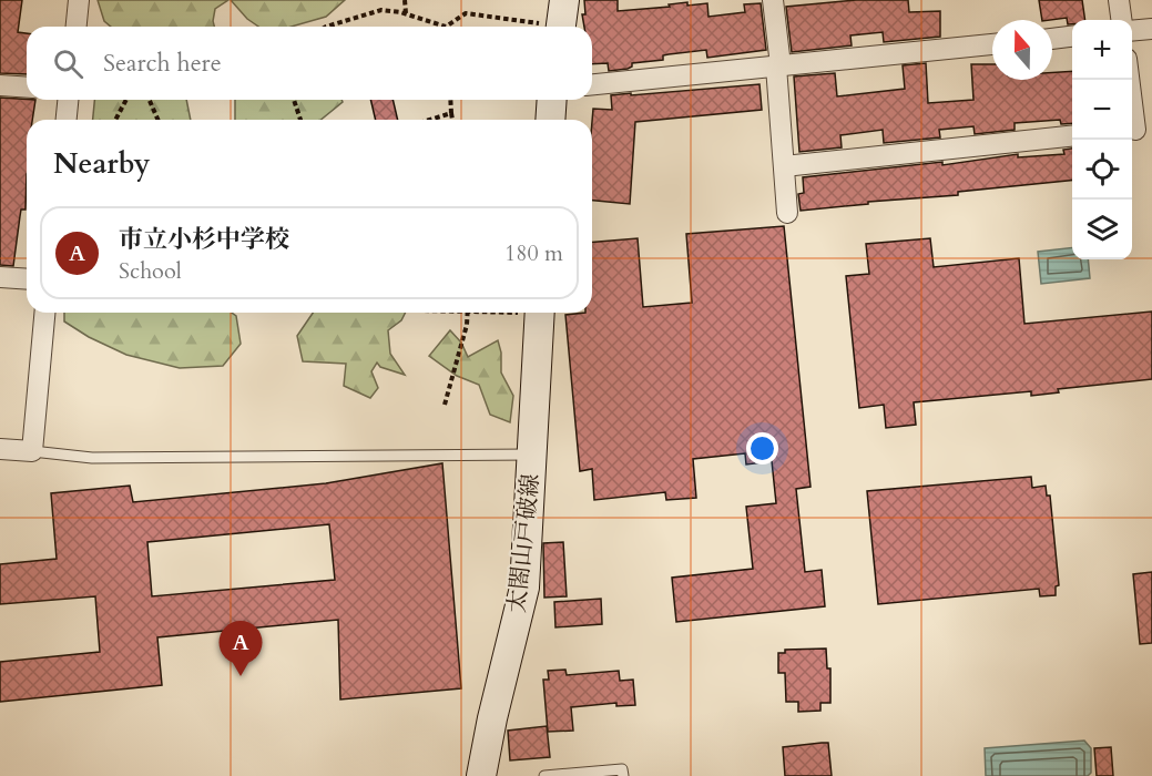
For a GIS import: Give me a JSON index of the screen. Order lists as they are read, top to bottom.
{
  "streets": {
    "main road": ["太閤山戸破線"]
  },
  "north": "top",
  "page": {
    "map_buttons": ["+", "−"],
    "search": "Search here",
    "heading": "Nearby",
    "list": [
      {
        "mark": "A",
        "name": "市立小杉中学校",
        "note": "School",
        "value": "180 m"
      }
    ],
    "pins": "A"
  }
}
